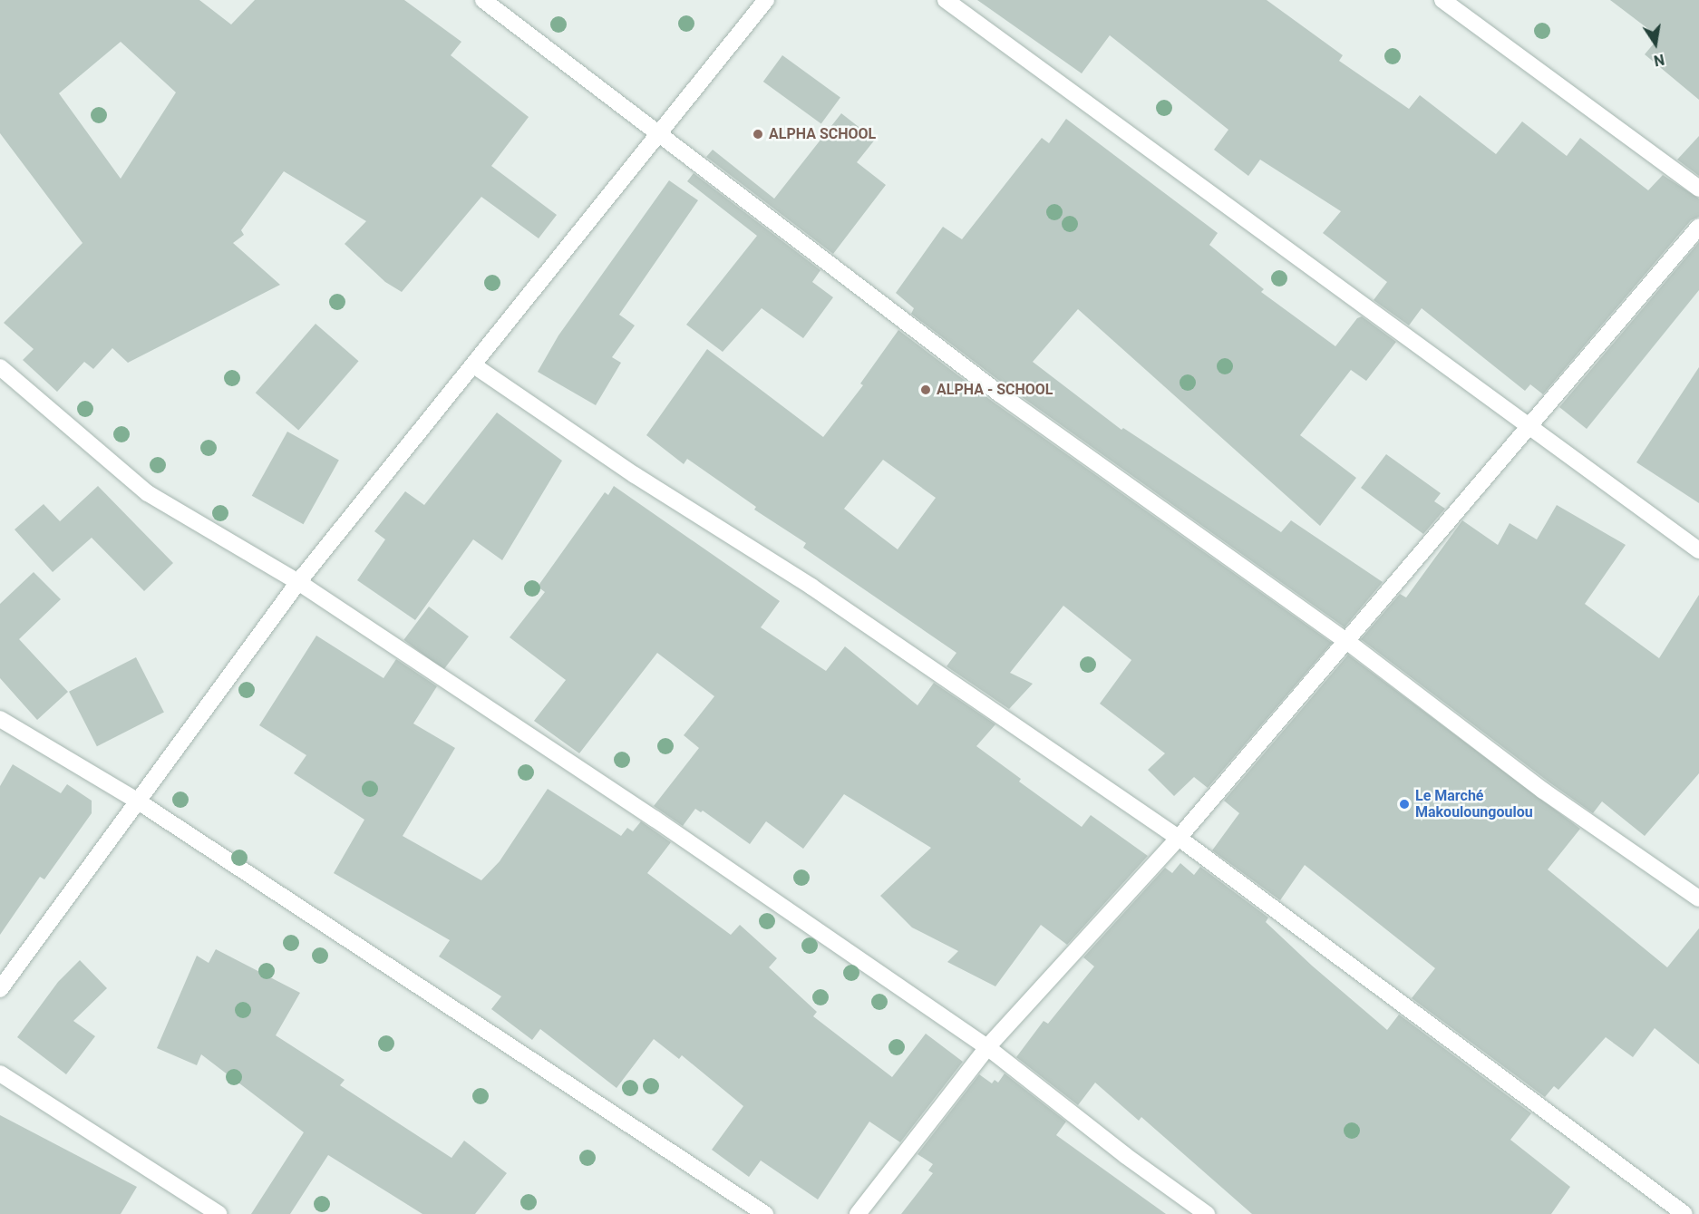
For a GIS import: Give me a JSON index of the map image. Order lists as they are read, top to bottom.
{
  "places": ["ALPHA SCHOOL", "ALPHA - SCHOOL", "Le Marché Makouloungoulou"],
  "north": "bottom"
}
